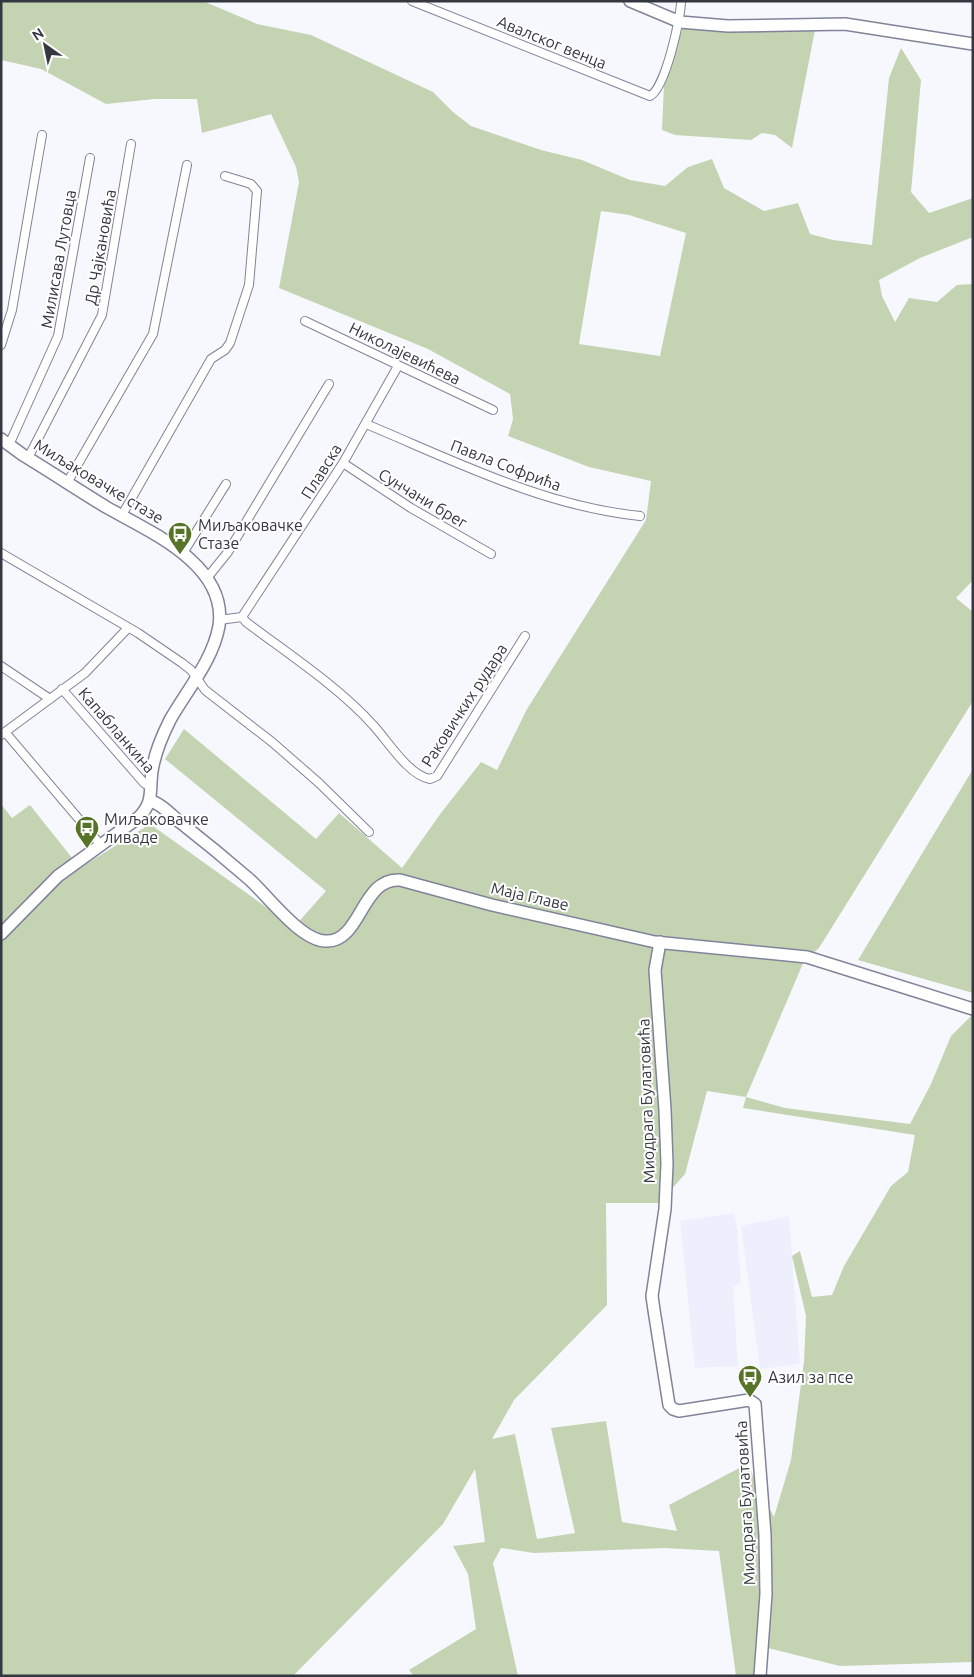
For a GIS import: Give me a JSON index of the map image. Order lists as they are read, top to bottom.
{
  "streets": {
    "street": [
      "Авалског венца",
      "Др Чајкановића",
      "Милисава Лутовца",
      "Николајевићева",
      "Павла Софрића",
      "Плавска",
      "Миљаковачке стазе",
      "Сунчани брег",
      "Раковичких рудара",
      "Капабланкина",
      "Маја Главе",
      "Миодрага Булатовића"
    ]
  },
  "crossings": [
    ["Др Чајкановића", "Миљаковачке стазе"],
    ["Милисава Лутовца", "Миљаковачке стазе"],
    ["Николајевићева", "Плавска"],
    ["Павла Софрића", "Плавска"],
    ["Плавска", "Сунчани брег"],
    ["Плавска", "Раковичких рудара"],
    ["Миљаковачке стазе", "Капабланкина"],
    ["Миљаковачке стазе", "Маја Главе"],
    ["Маја Главе", "Миодрага Булатовића"]
  ],
  "places": {
    "bus stop": ["Миљаковачке Стазе", "Миљаковачке ливаде", "Азил за псе"]
  },
  "north": "top left"
}
